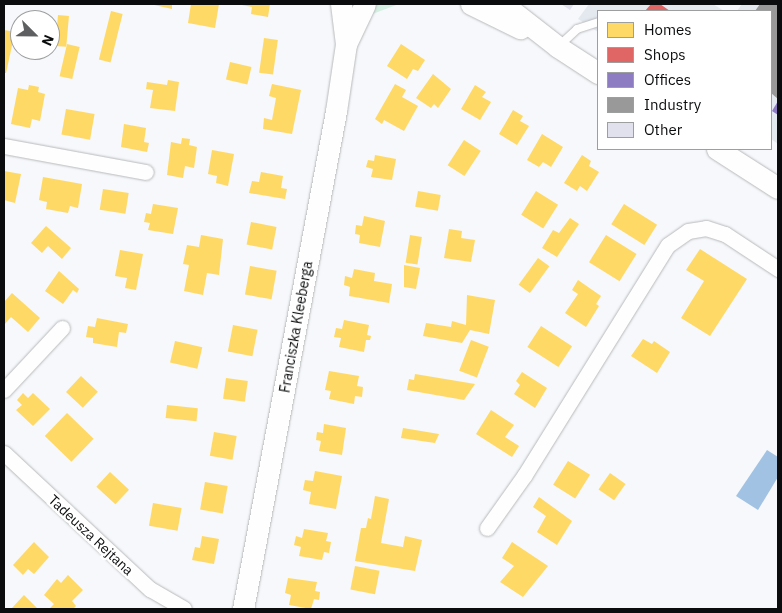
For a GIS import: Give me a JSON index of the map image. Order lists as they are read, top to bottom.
{
  "streets": {
    "street": ["Franciszka Kleeberga", "Tadeusza Rejtana"]
  },
  "legend": [
    "Homes",
    "Shops",
    "Offices",
    "Industry",
    "Other"
  ],
  "north": "bottom right"
}
